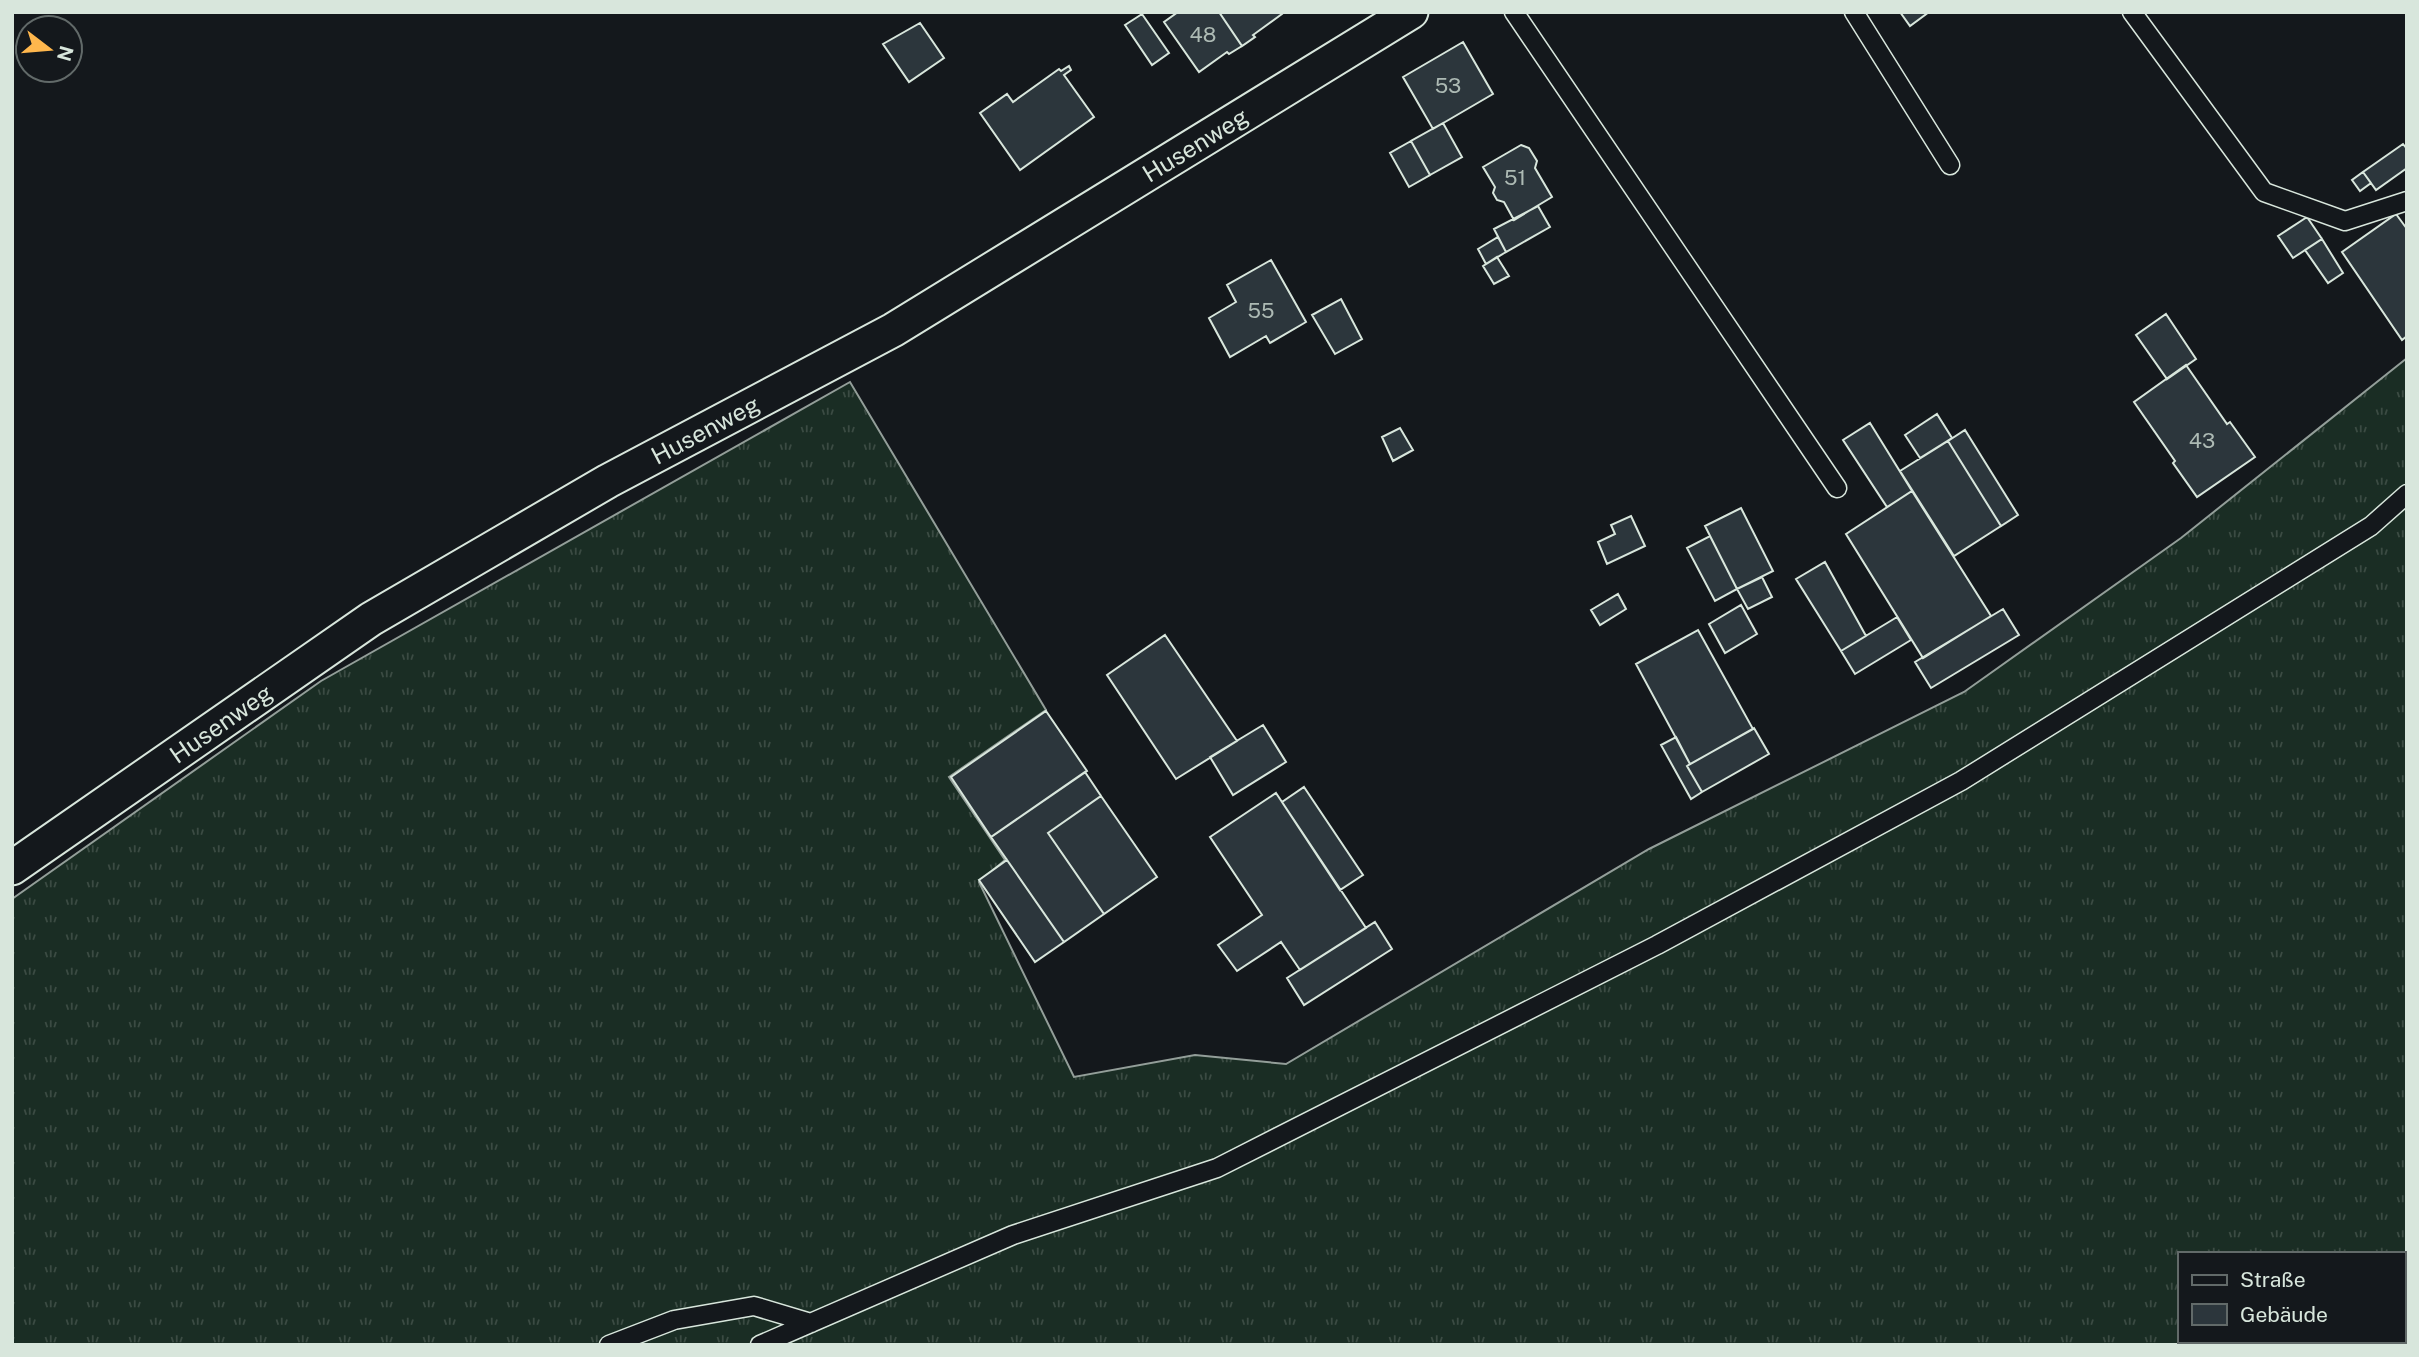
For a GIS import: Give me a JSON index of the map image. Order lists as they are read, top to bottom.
{
  "streets": {
    "street": ["Husenweg"]
  },
  "house_numbers": [
    "48",
    "53",
    "51",
    "55",
    "43"
  ],
  "legend": ["Straße", "Gebäude"],
  "north": "right"
}
